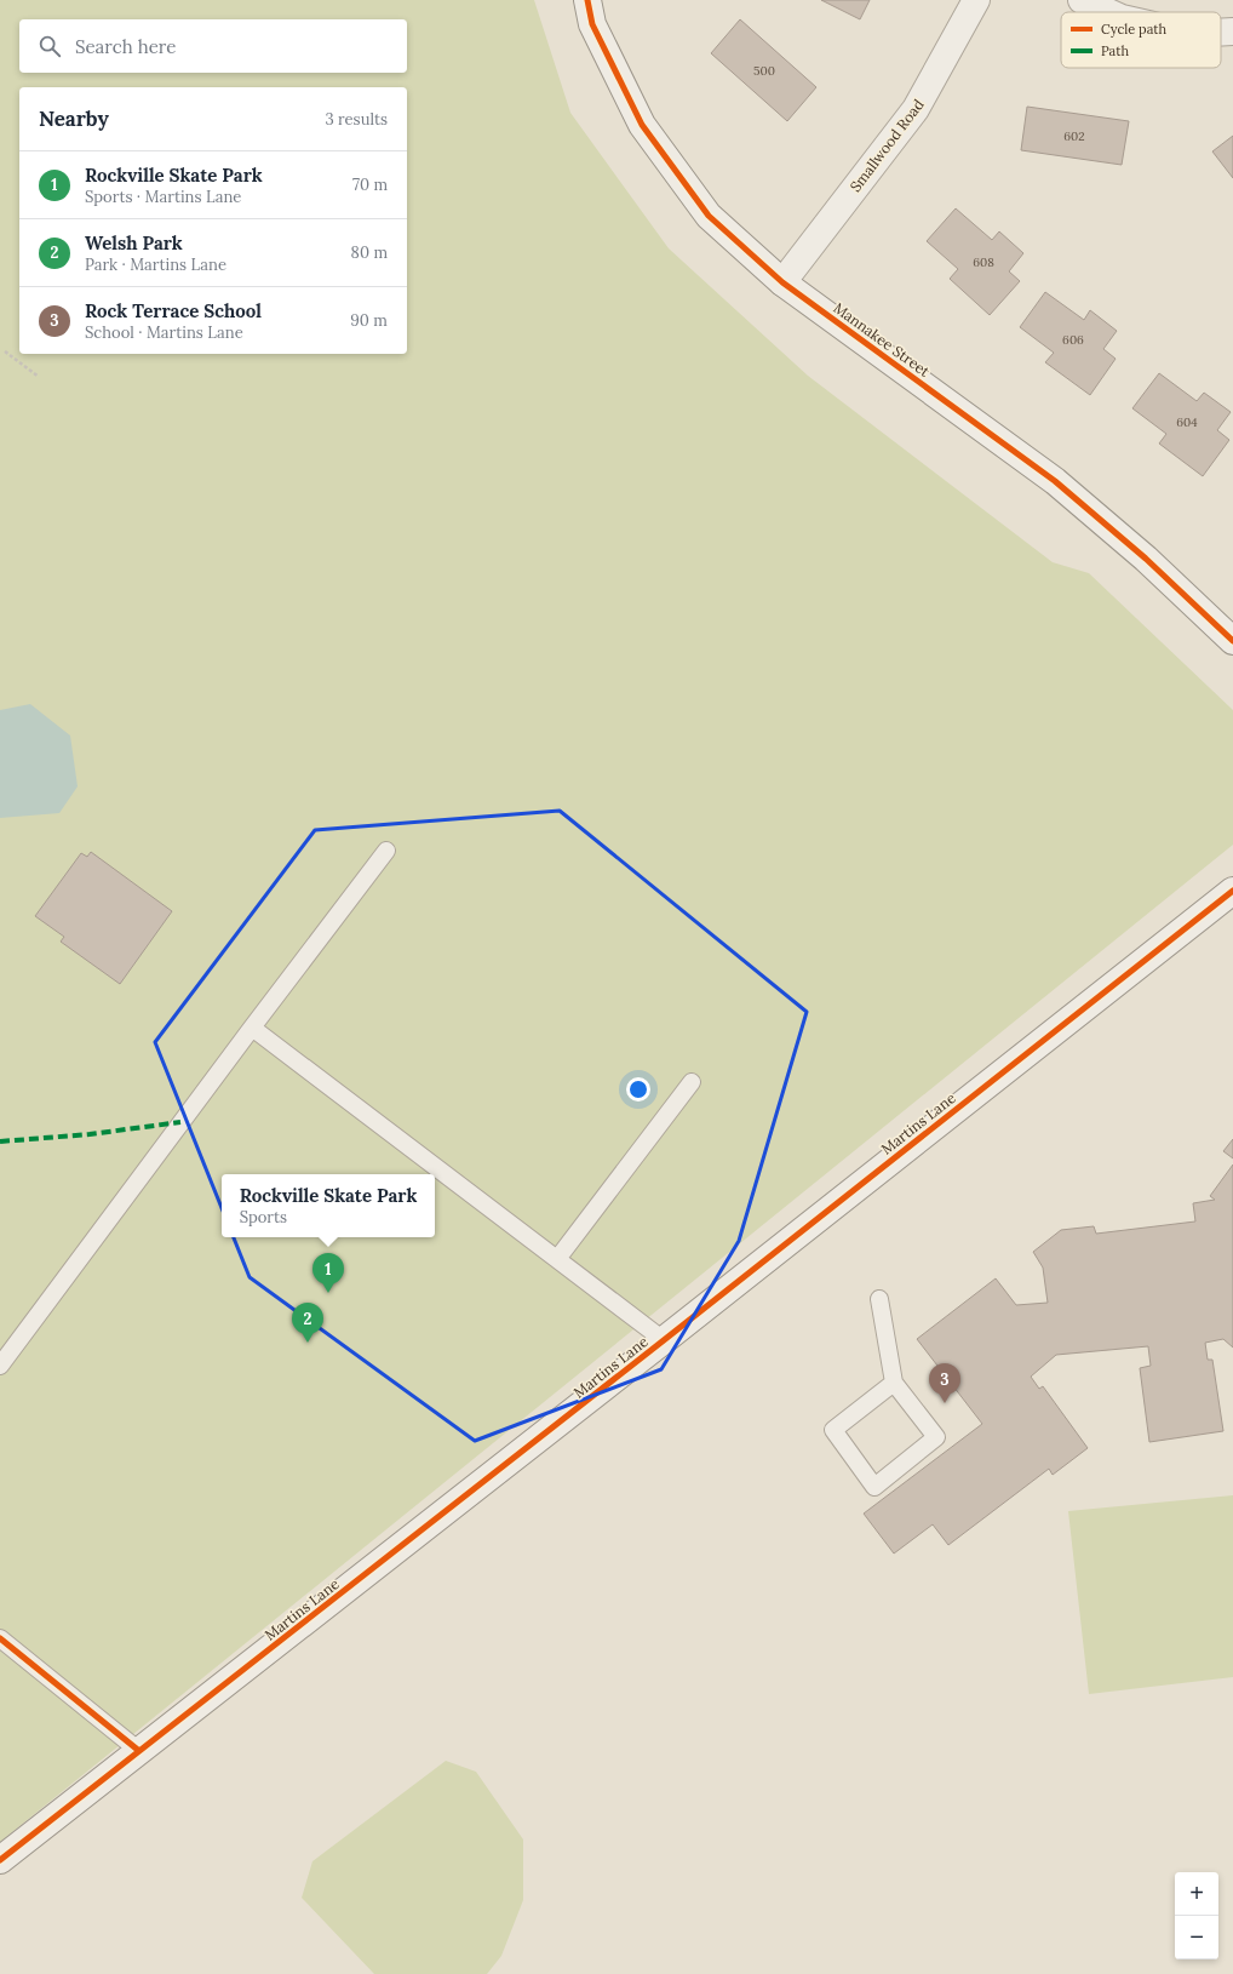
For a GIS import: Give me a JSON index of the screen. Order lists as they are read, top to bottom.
{
  "streets": {
    "street": ["Smallwood Road", "Mannakee Street", "Martins Lane"]
  },
  "crossings": [
    ["Smallwood Road", "Mannakee Street"]
  ],
  "house_numbers": [
    "500",
    "602",
    "608",
    "606",
    "604"
  ],
  "legend": ["Cycle path", "Path"],
  "page": {
    "search": "Search here",
    "heading": ["Nearby", "3 results"],
    "list": [
      {
        "mark": "1",
        "name": "Rockville Skate Park",
        "note": "Sports · Martins Lane",
        "value": "70 m"
      },
      {
        "mark": "2",
        "name": "Welsh Park",
        "note": "Park · Martins Lane",
        "value": "80 m"
      },
      {
        "mark": "3",
        "name": "Rock Terrace School",
        "note": "School · Martins Lane",
        "value": "90 m"
      }
    ],
    "popup": ["Rockville Skate Park", "Sports"],
    "pins": ["1", "2", "3"],
    "map_buttons": ["+", "−"]
  }
}
